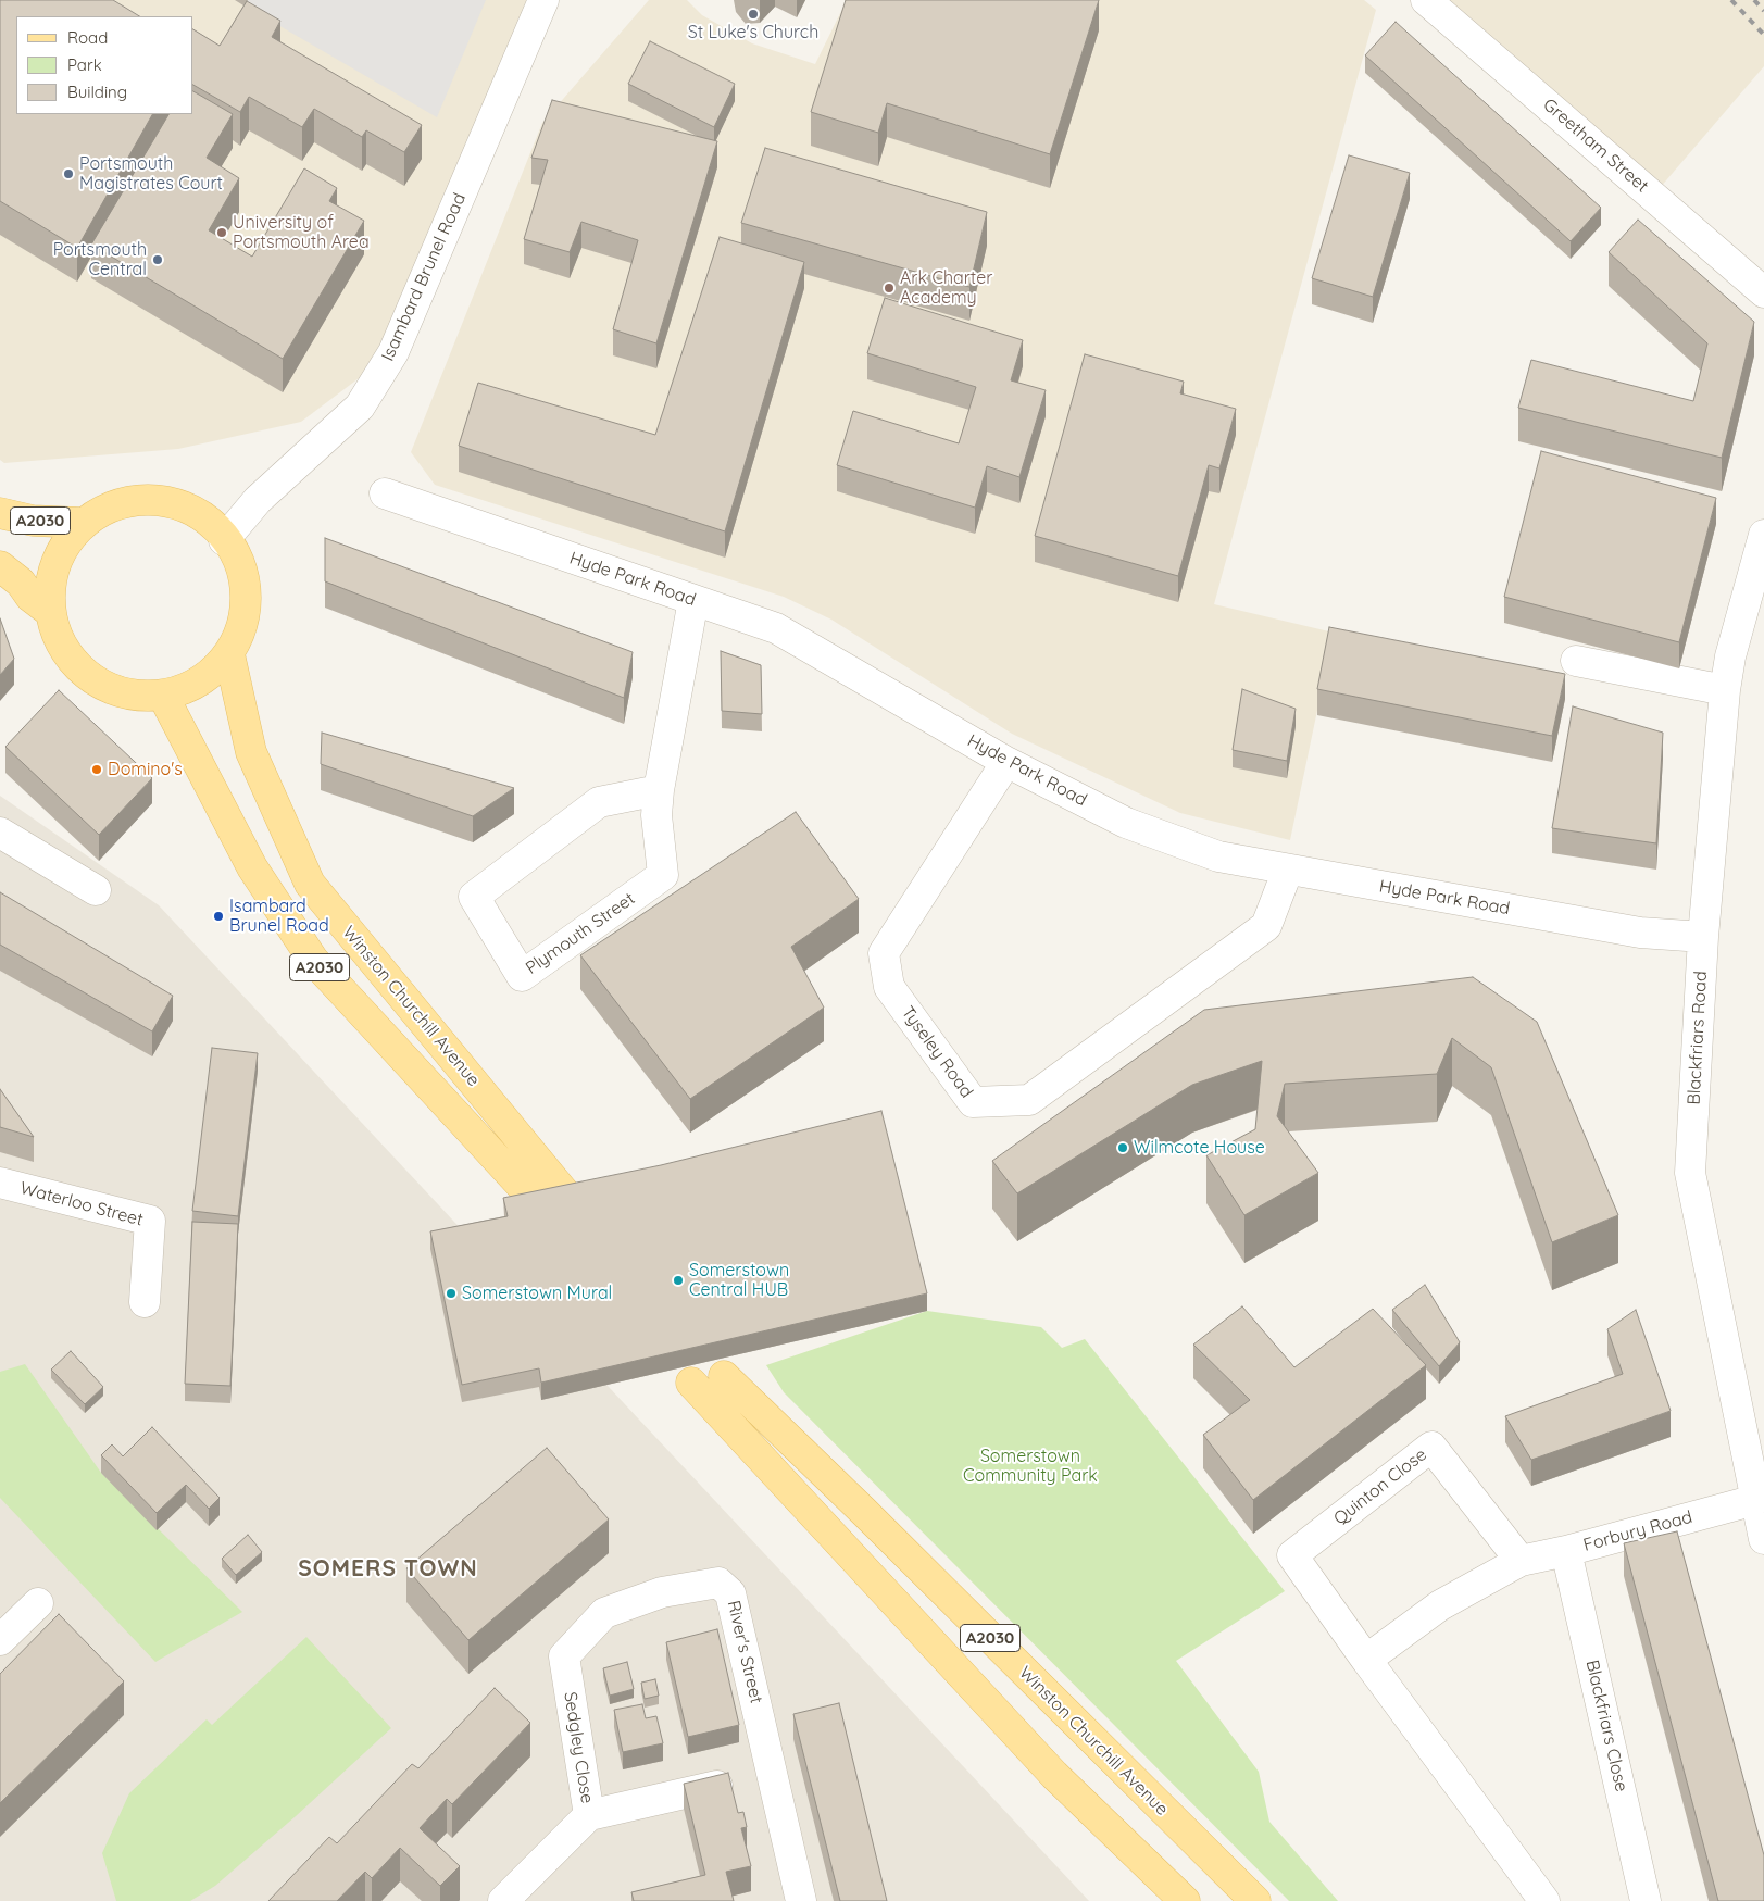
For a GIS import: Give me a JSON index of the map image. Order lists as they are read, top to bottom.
{
  "streets": {
    "main road": ["A2030", "Winston Churchill Avenue"],
    "street": [
      "Greetham Street",
      "Isambard Brunel Road",
      "Hyde Park Road",
      "Plymouth Street",
      "Blackfriars Road",
      "Tyseley Road",
      "Waterloo Street",
      "Quinton Close",
      "Forbury Road",
      "River's Street",
      "Blackfriars Close",
      "Sedgley Close"
    ]
  },
  "crossings": [
    ["Hyde Park Road", "Plymouth Street"],
    ["Hyde Park Road", "Blackfriars Road"],
    ["Hyde Park Road", "Tyseley Road"],
    ["Blackfriars Road", "Forbury Road"],
    ["Quinton Close", "Forbury Road"],
    ["Forbury Road", "Blackfriars Close"],
    ["River's Street", "Sedgley Close"]
  ],
  "districts": ["SOMERS TOWN"],
  "parks": ["Somerstown Community Park"],
  "places": [
    "St Luke's Church",
    "Portsmouth Magistrates Court",
    "University of Portsmouth Area",
    "Portsmouth Central",
    "Ark Charter Academy",
    "Domino's",
    "Isambard Brunel Road",
    "Wilmcote House",
    "Somerstown Central HUB",
    "Somerstown Mural"
  ],
  "legend": ["Road", "Park", "Building"]
}
